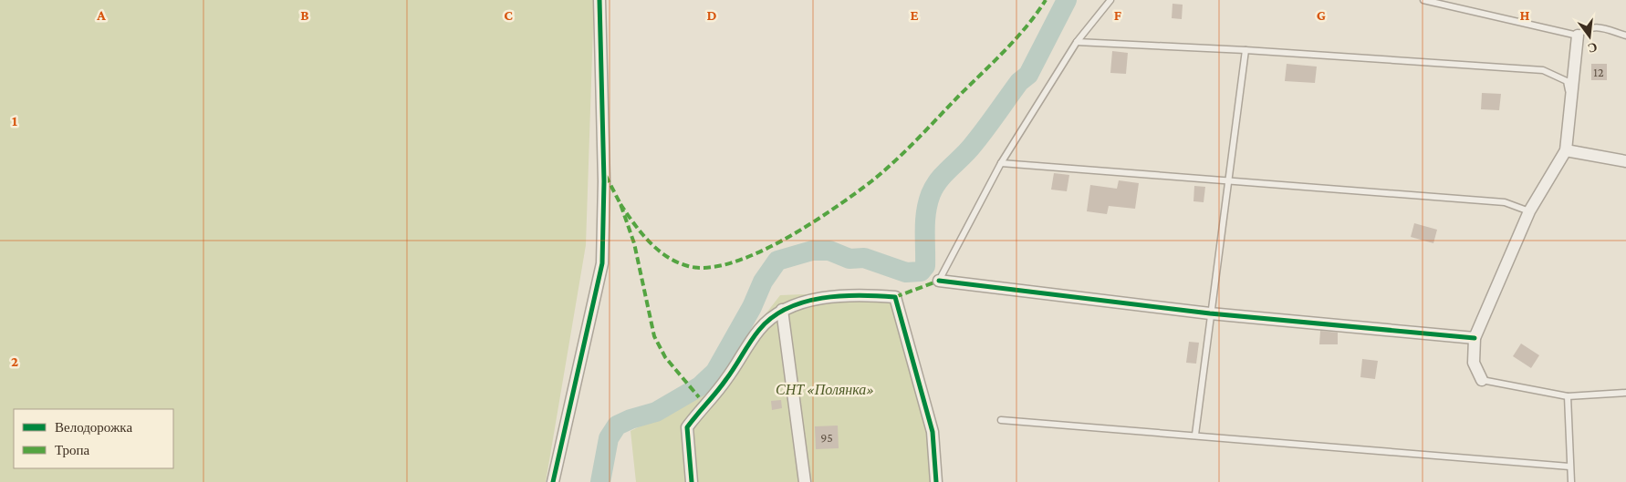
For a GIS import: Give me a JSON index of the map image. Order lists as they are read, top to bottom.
{
  "parks": ["СНТ «Полянка»"],
  "house_numbers": ["12", "95"],
  "legend": ["Велодорожка", "Тропа"],
  "north": "bottom",
  "grid": {
    "columns": [
      "A",
      "B",
      "C",
      "D",
      "E",
      "F",
      "G",
      "H"
    ],
    "rows": ["1", "2"]
  }
}
